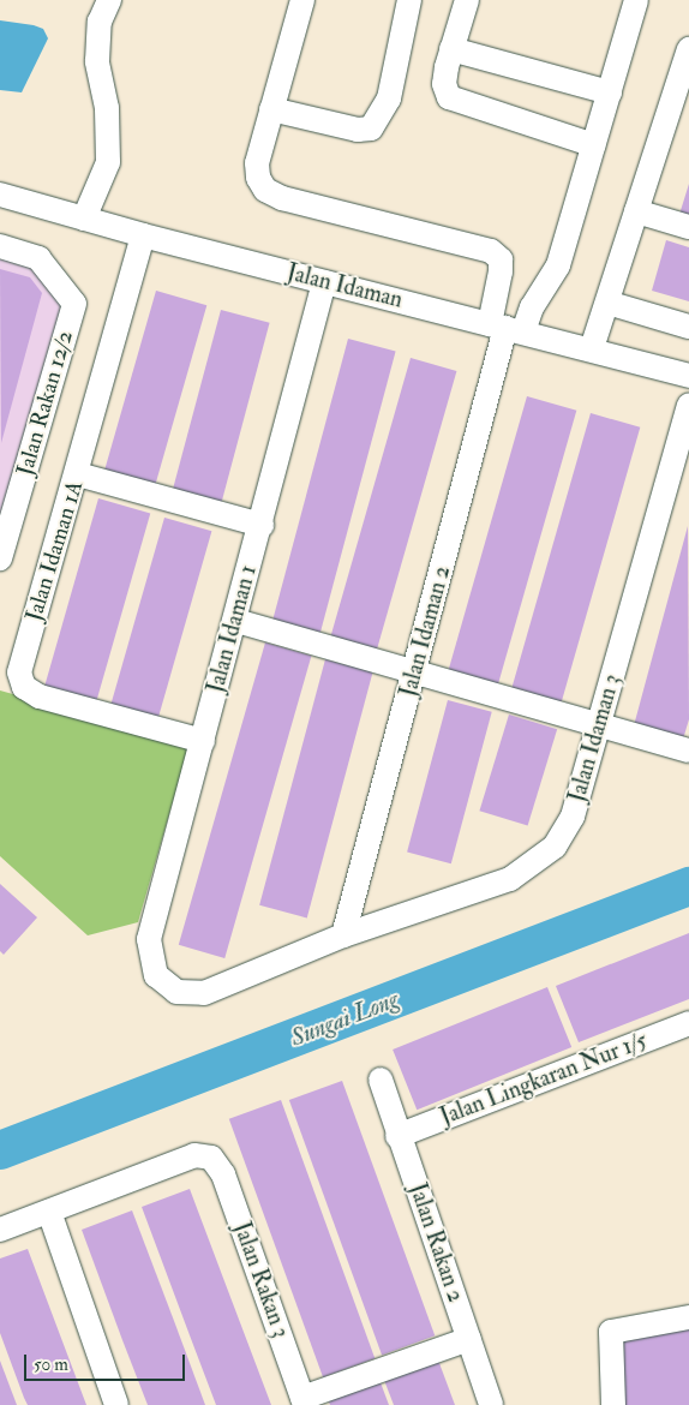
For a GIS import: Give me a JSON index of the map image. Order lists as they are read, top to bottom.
{
  "streets": {
    "street": [
      "Jalan Idaman",
      "Jalan Rakan 12/2",
      "Jalan Idaman 1A",
      "Jalan Idaman 1",
      "Jalan Idaman 2",
      "Jalan Idaman 3",
      "Jalan Lingkaran Nur 1/5",
      "Jalan Rakan 2",
      "Jalan Rakan 3"
    ]
  },
  "crossings": [
    ["Jalan Idaman", "Jalan Idaman 1A"],
    ["Jalan Idaman", "Jalan Idaman 1"],
    ["Jalan Idaman", "Jalan Idaman 2"],
    ["Jalan Idaman 1A", "Jalan Idaman 1"],
    ["Jalan Idaman 1", "Jalan Idaman 3"],
    ["Jalan Idaman 2", "Jalan Idaman 3"],
    ["Jalan Lingkaran Nur 1/5", "Jalan Rakan 2"]
  ],
  "water": ["Sungai Long"],
  "scale_bar": "50 m"
}
